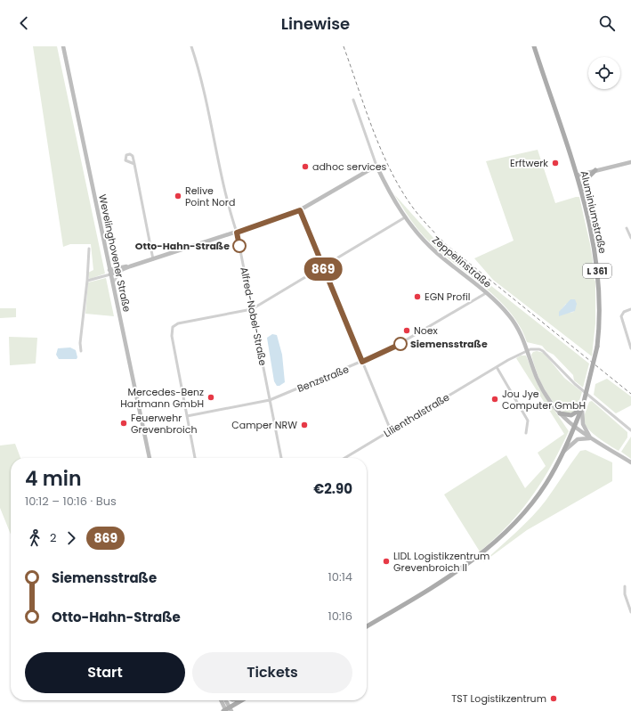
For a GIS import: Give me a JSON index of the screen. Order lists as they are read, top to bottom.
{
  "streets": {
    "main road": ["Aluminiumstraße", "L 361"],
    "street": [
      "Wevelinghovener Straße",
      "Zeppelinstraße",
      "Alfred-Nobel-Straße",
      "Benzstraße",
      "Lilienthalstraße"
    ]
  },
  "crossings": [
    ["Aluminiumstraße", "Zeppelinstraße"],
    ["Aluminiumstraße", "L 361"],
    ["Zeppelinstraße", "L 361"],
    ["Zeppelinstraße", "Benzstraße"],
    ["Zeppelinstraße", "Lilienthalstraße"],
    ["Alfred-Nobel-Straße", "Benzstraße"]
  ],
  "places": [
    "Erftwerk",
    "adhoc services",
    "Relive Point Nord",
    "Otto-Hahn-Straße",
    "EGN Profil",
    "Noex",
    "Siemensstraße",
    "Mercedes-Benz Hartmann GmbH",
    "Jou Jye Computer GmbH",
    "Feuerwehr Grevenbroich",
    "Camper NRW",
    "LIDL Logistikzentrum Grevenbroich II",
    "TST Logistikzentrum"
  ],
  "lines": ["bus line 869"],
  "page": {
    "header": "Linewise",
    "on_map": "869",
    "heading": ["4 min", "10:12 – 10:16 · Bus", "€2.90"],
    "legs": ["2", "869"],
    "list": [
      {
        "name": "Siemensstraße",
        "value": "10:14"
      },
      {
        "name": "Otto-Hahn-Straße",
        "value": "10:16"
      }
    ],
    "buttons": ["Start", "Tickets"]
  }
}
